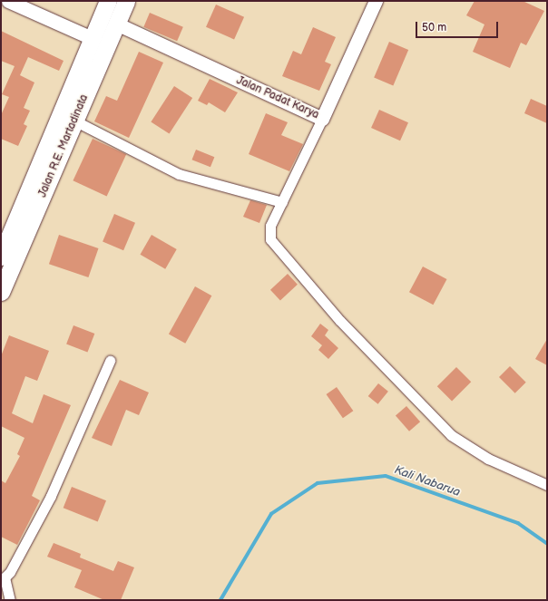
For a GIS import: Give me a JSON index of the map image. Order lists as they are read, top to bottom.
{
  "streets": {
    "highway": ["Jalan R.E. Martadinata"],
    "street": ["Jalan Padat Karya"]
  },
  "crossings": [
    ["Jalan Padat Karya", "Jalan R.E. Martadinata"]
  ],
  "water": ["Kali Nabarua"],
  "scale_bar": "50 m"
}
